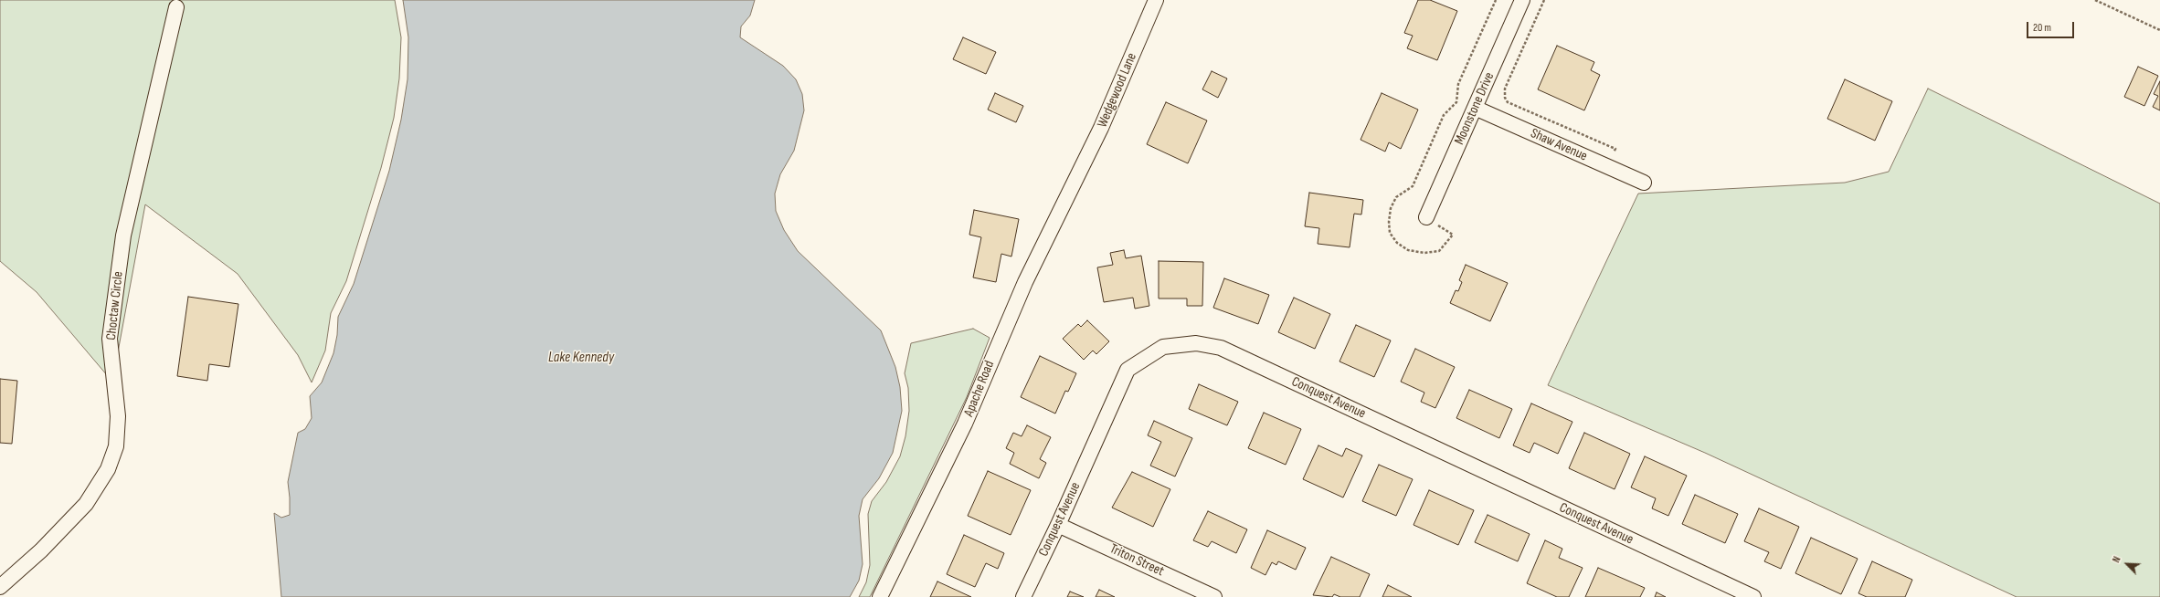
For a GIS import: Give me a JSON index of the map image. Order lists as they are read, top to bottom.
{
  "streets": {
    "street": [
      "Wedgewood Lane",
      "Moonstone Drive",
      "Shaw Avenue",
      "Choctaw Circle",
      "Apache Road",
      "Conquest Avenue",
      "Triton Street"
    ]
  },
  "crossings": [
    ["Wedgewood Lane", "Apache Road"],
    ["Moonstone Drive", "Shaw Avenue"],
    ["Conquest Avenue", "Triton Street"]
  ],
  "water": ["Lake Kennedy"],
  "scale_bar": "20 m",
  "north": "top left"
}
